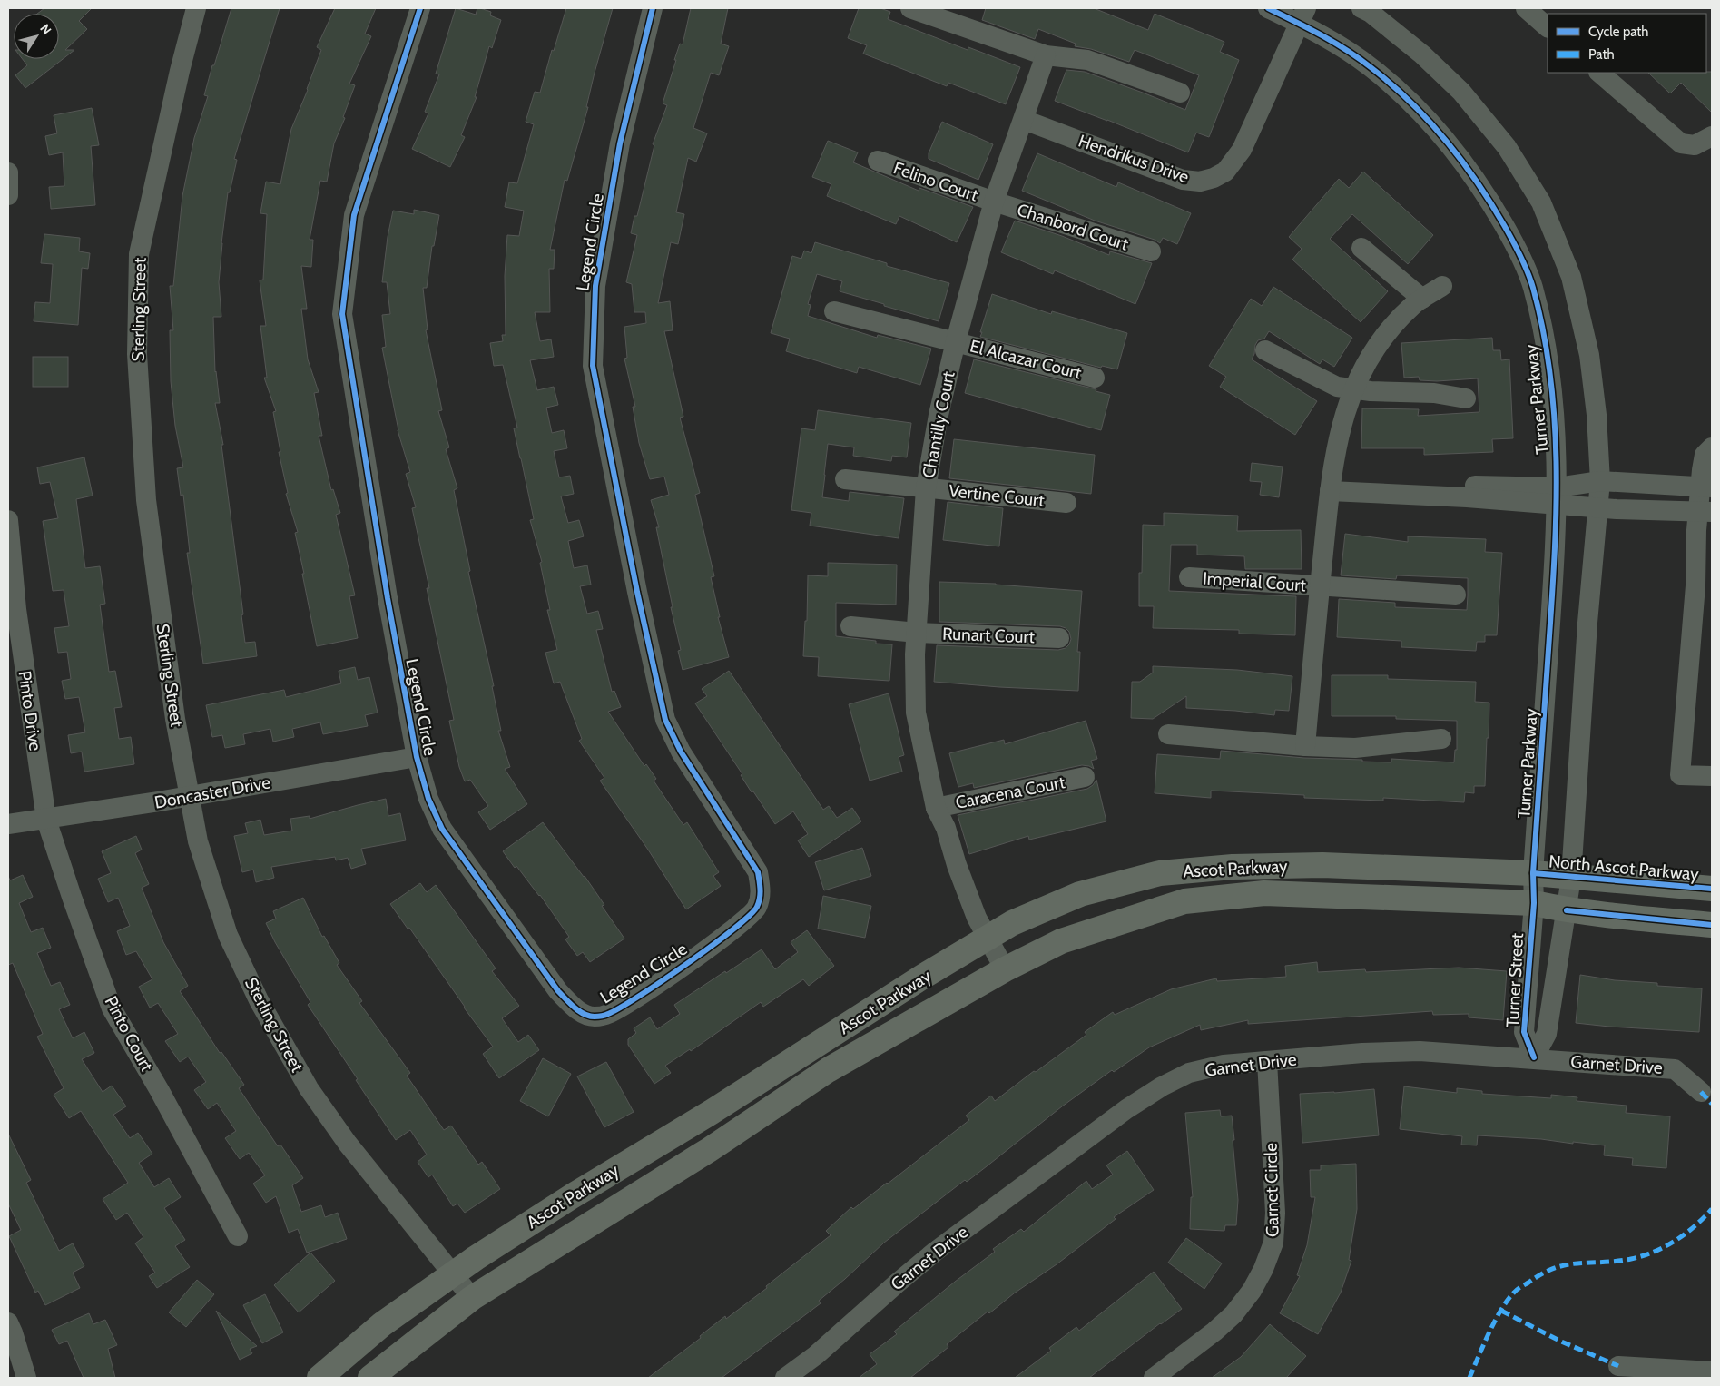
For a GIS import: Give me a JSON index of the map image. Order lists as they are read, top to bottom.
{
  "streets": {
    "main road": ["North Ascot Parkway", "Ascot Parkway"],
    "street": [
      "Hendrikus Drive",
      "Felino Court",
      "Chanbord Court",
      "Legend Circle",
      "Sterling Street",
      "El Alcazar Court",
      "Turner Parkway",
      "Chantilly Court",
      "Vertine Court",
      "Imperial Court",
      "Runart Court",
      "Pinto Drive",
      "Doncaster Drive",
      "Caracena Court",
      "Turner Street",
      "Pinto Court",
      "Garnet Drive",
      "Garnet Circle"
    ]
  },
  "crossings": [
    ["Hendrikus Drive", "Turner Parkway"],
    ["Hendrikus Drive", "Chantilly Court"],
    ["Felino Court", "Chanbord Court"],
    ["Felino Court", "Chantilly Court"],
    ["Chanbord Court", "Chantilly Court"],
    ["Legend Circle", "Doncaster Drive"],
    ["Sterling Street", "Doncaster Drive"],
    ["Sterling Street", "Ascot Parkway"],
    ["El Alcazar Court", "Chantilly Court"],
    ["Turner Parkway", "North Ascot Parkway"],
    ["Turner Parkway", "Ascot Parkway"],
    ["Turner Parkway", "Turner Street"],
    ["Chantilly Court", "Vertine Court"],
    ["Chantilly Court", "Runart Court"],
    ["Chantilly Court", "Caracena Court"],
    ["Chantilly Court", "Ascot Parkway"],
    ["Pinto Drive", "Doncaster Drive"],
    ["Pinto Drive", "Pinto Court"],
    ["Doncaster Drive", "Pinto Court"],
    ["North Ascot Parkway", "Ascot Parkway"],
    ["North Ascot Parkway", "Turner Street"],
    ["Ascot Parkway", "Turner Street"],
    ["Turner Street", "Garnet Drive"],
    ["Garnet Drive", "Garnet Circle"]
  ],
  "legend": ["Cycle path", "Path"],
  "north": "top right"
}
